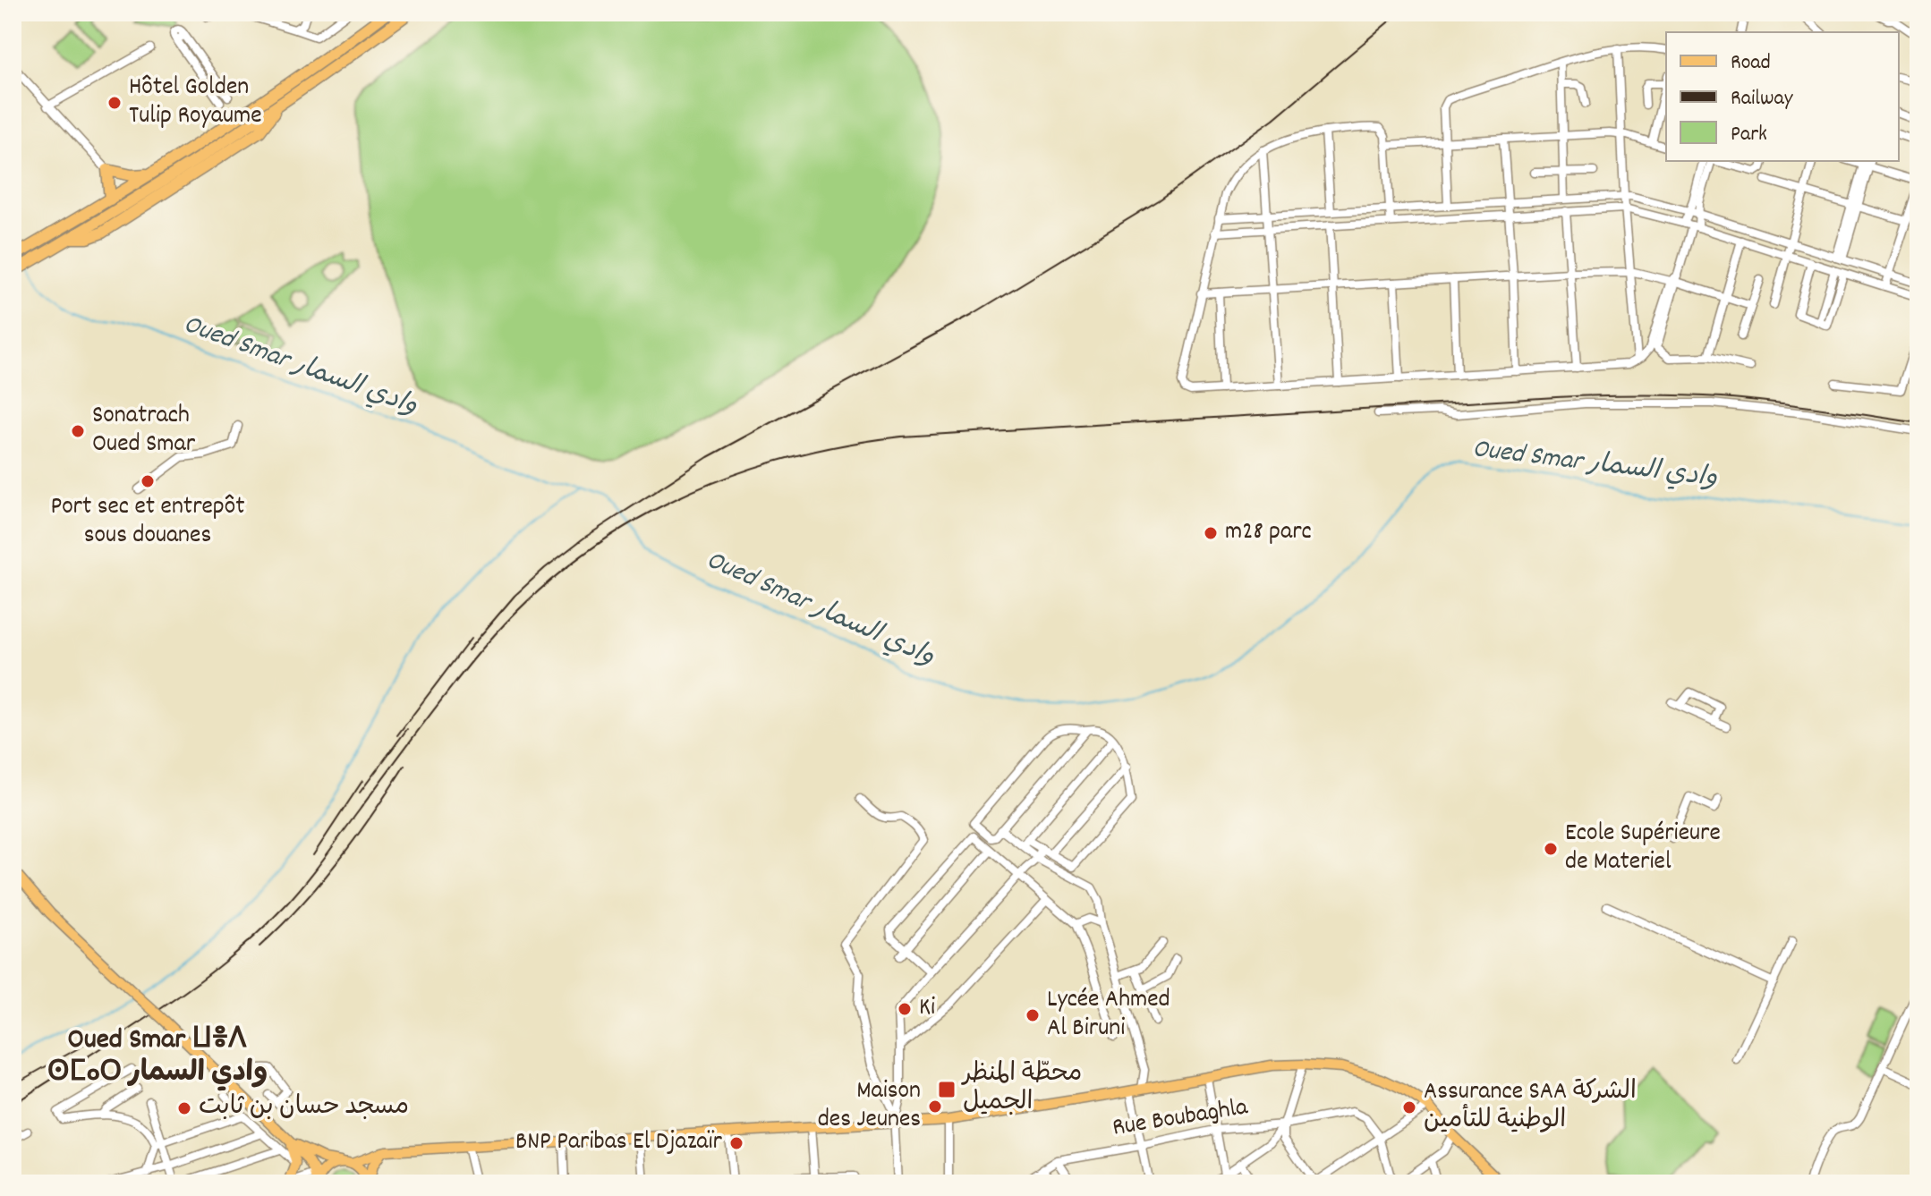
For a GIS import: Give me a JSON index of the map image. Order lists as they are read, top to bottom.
{
  "streets": {
    "street": ["Rue Boubaghla"]
  },
  "districts": ["Oued Smar ⵡⴻⴷ ⵙⵎⴰⵔ وادي السمار"],
  "water": ["Oued Smar وادي السمار"],
  "places": {
    "other": [
      "Hôtel Golden Tulip Royaume",
      "Sonatrach Oued Smar",
      "Port sec et entrepôt sous douanes",
      "m28 parc",
      "Ecole Supérieure de Materiel",
      "Ki",
      "Lycée Ahmed Al Biruni",
      "Maison des Jeunes",
      "Assurance SAA الشركة الوطنية للتأمين",
      "مسجد حسان بن ثابت",
      "BNP Paribas El Djazaïr"
    ],
    "transit": ["محطّة المنظر الجميل"]
  },
  "legend": ["Road", "Railway", "Park"]
}
